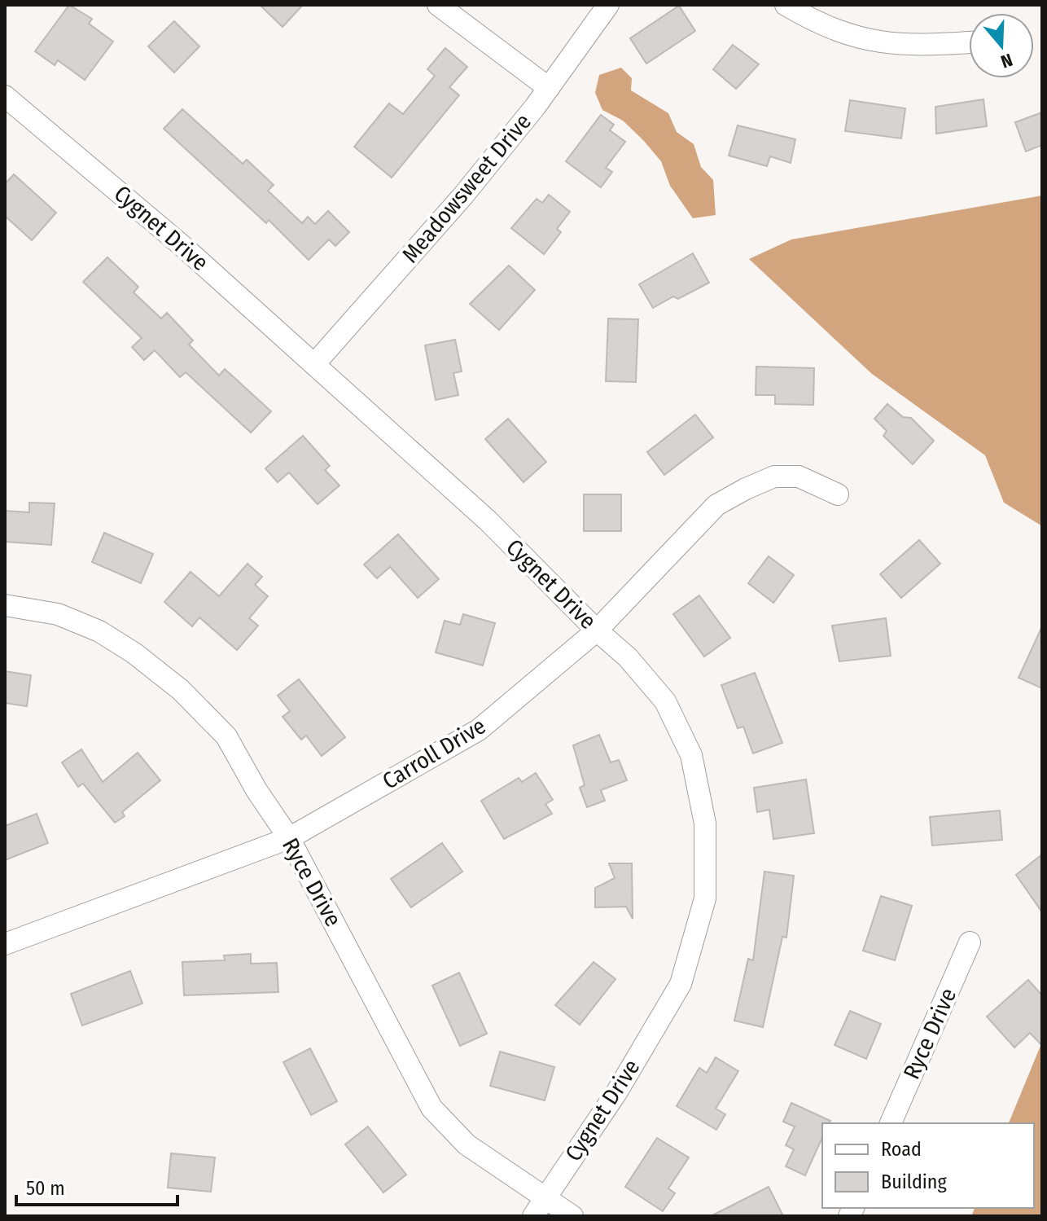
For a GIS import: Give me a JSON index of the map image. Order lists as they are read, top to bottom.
{
  "streets": {
    "street": [
      "Meadowsweet Drive",
      "Cygnet Drive",
      "Carroll Drive",
      "Ryce Drive"
    ]
  },
  "crossings": [
    ["Meadowsweet Drive", "Cygnet Drive"],
    ["Cygnet Drive", "Carroll Drive"],
    ["Cygnet Drive", "Ryce Drive"],
    ["Carroll Drive", "Ryce Drive"]
  ],
  "legend": ["Road", "Building"],
  "scale_bar": "50 m",
  "north": "bottom"
}
